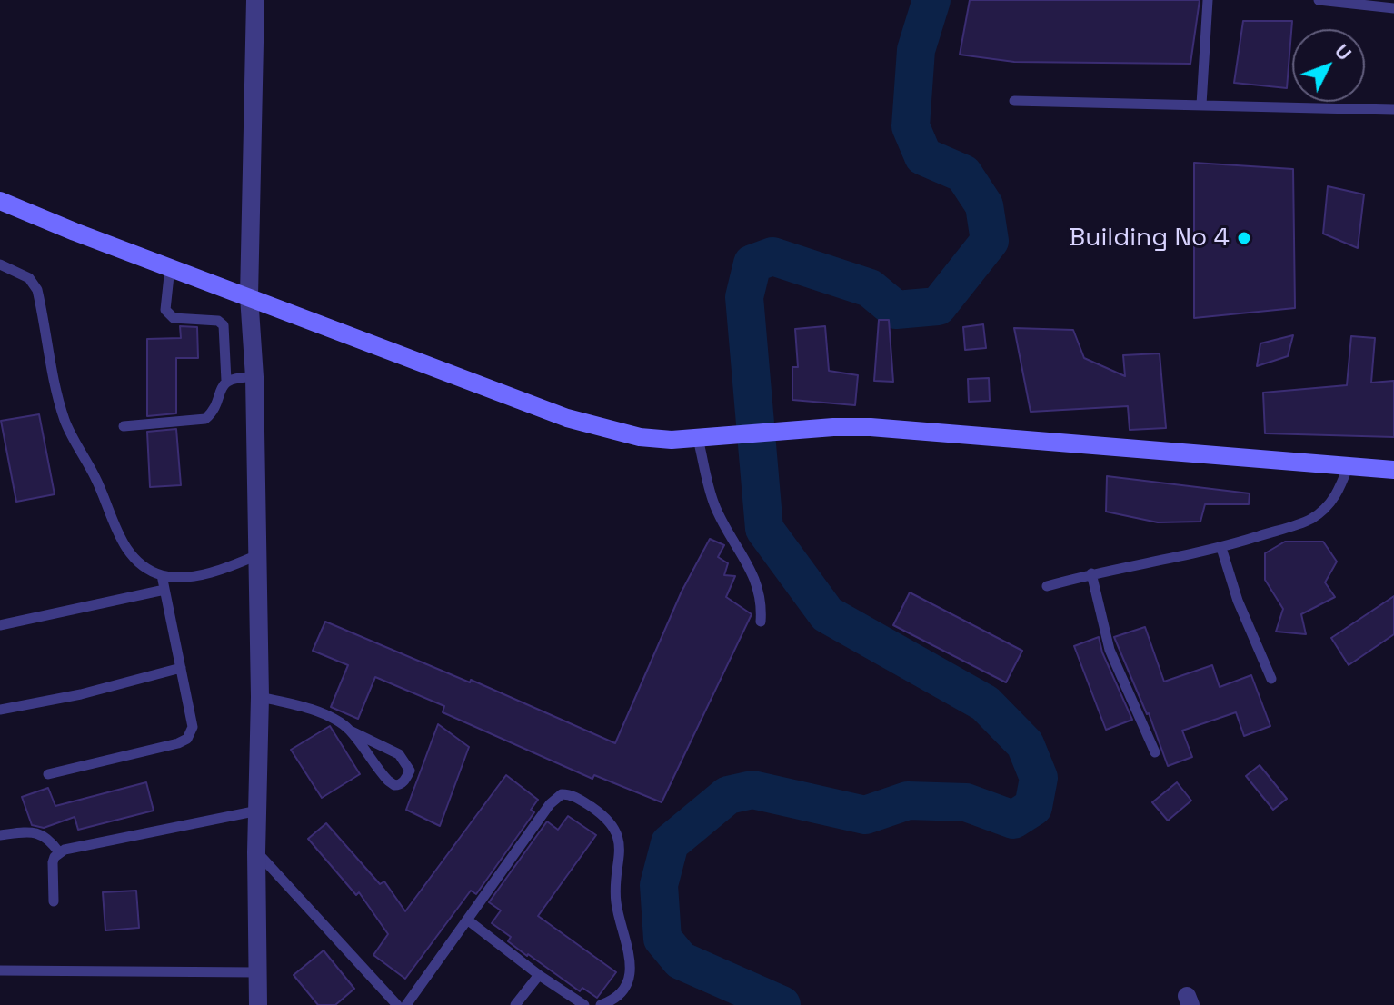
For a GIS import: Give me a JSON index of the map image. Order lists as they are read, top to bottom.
{
  "places": ["Building No 4"],
  "north": "top right"
}
